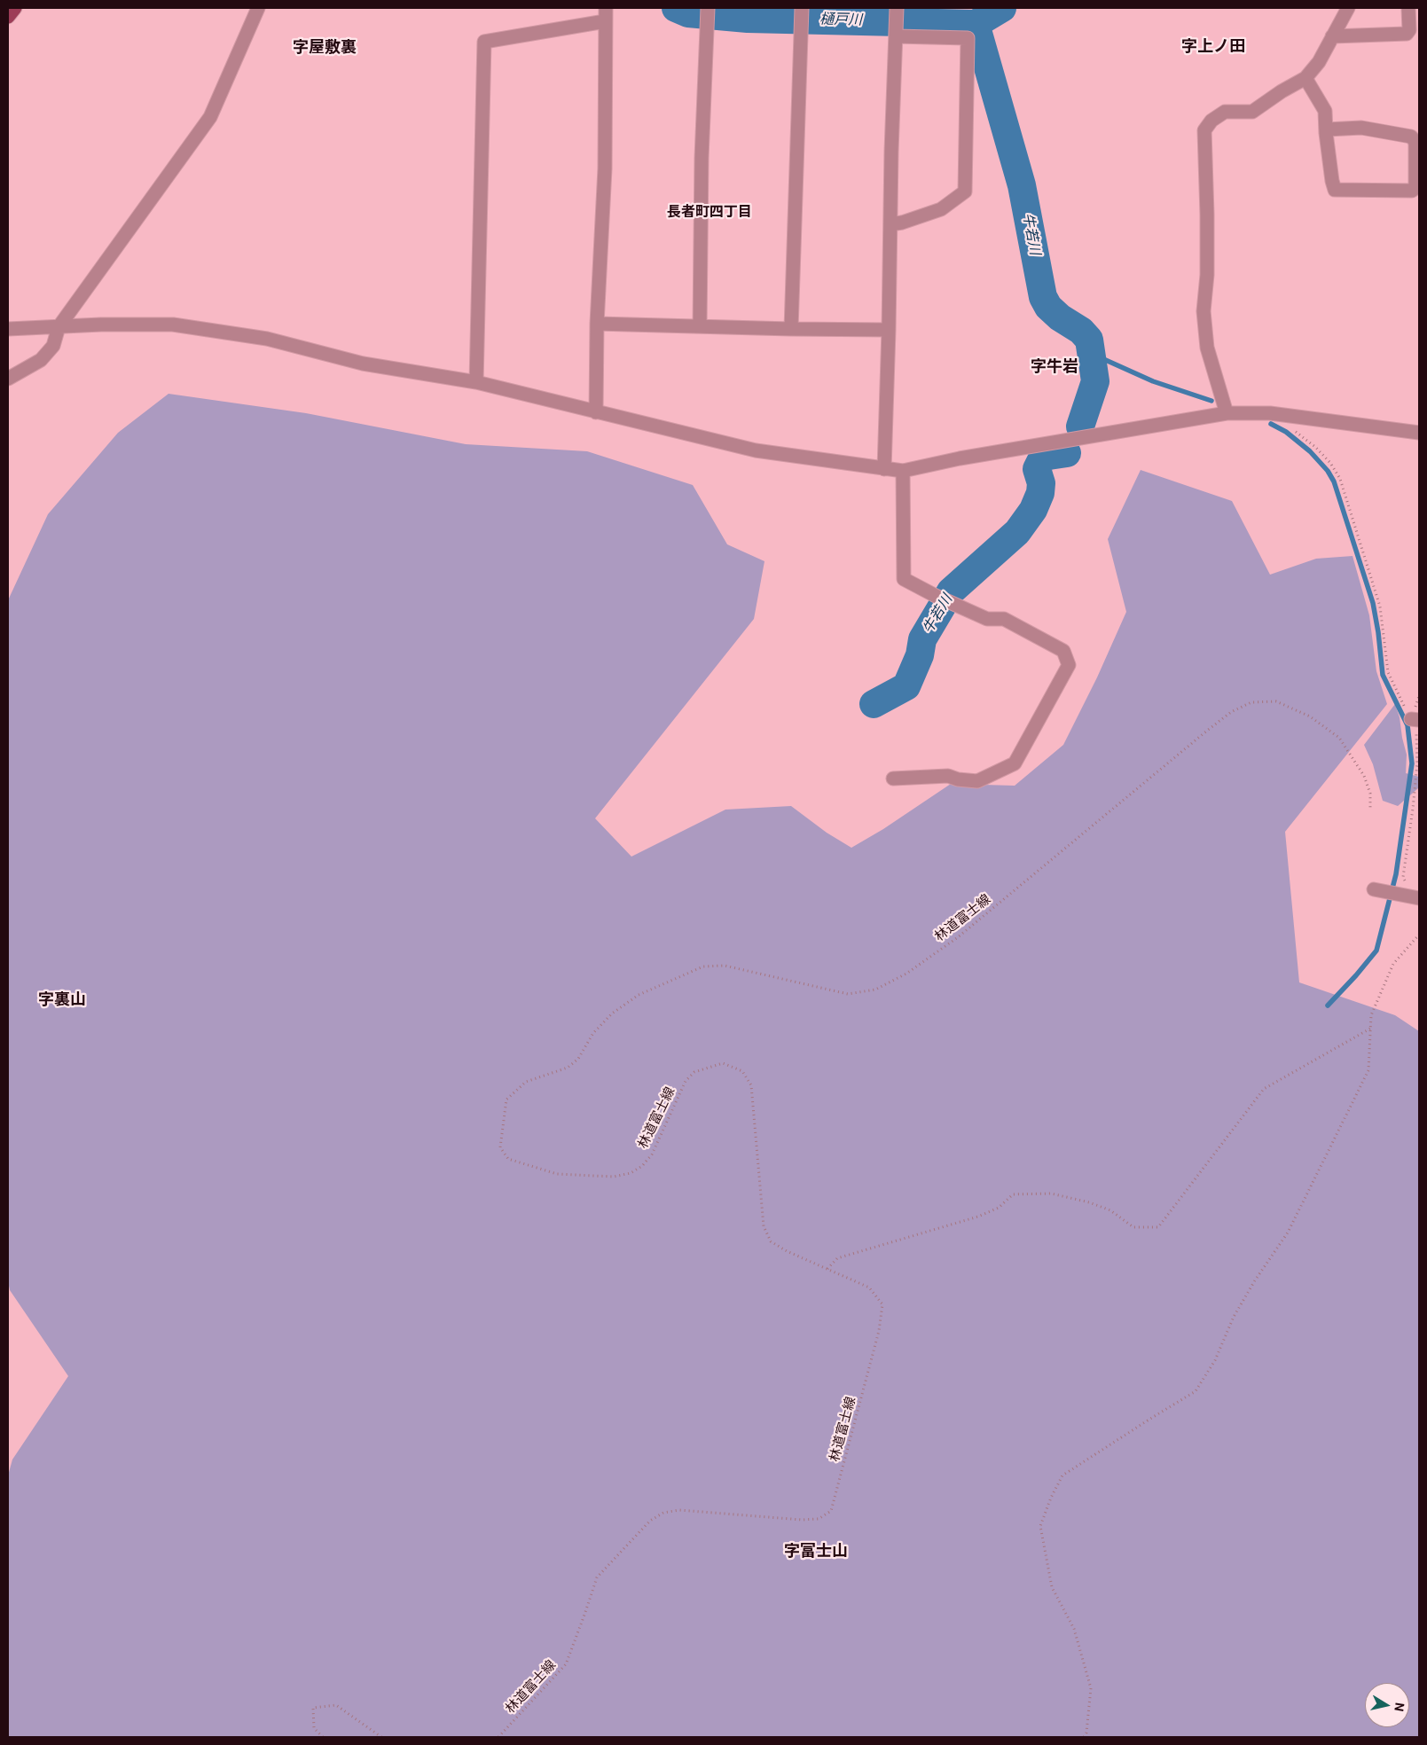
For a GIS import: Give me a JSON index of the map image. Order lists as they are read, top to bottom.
{
  "streets": {
    "path": ["林道富士線"]
  },
  "districts": [
    "字上ノ田",
    "字屋敷裏",
    "長者町四丁目",
    "字牛岩",
    "字裏山",
    "字富士山"
  ],
  "water": ["樋戸川", "牛若川"],
  "north": "right"
}
